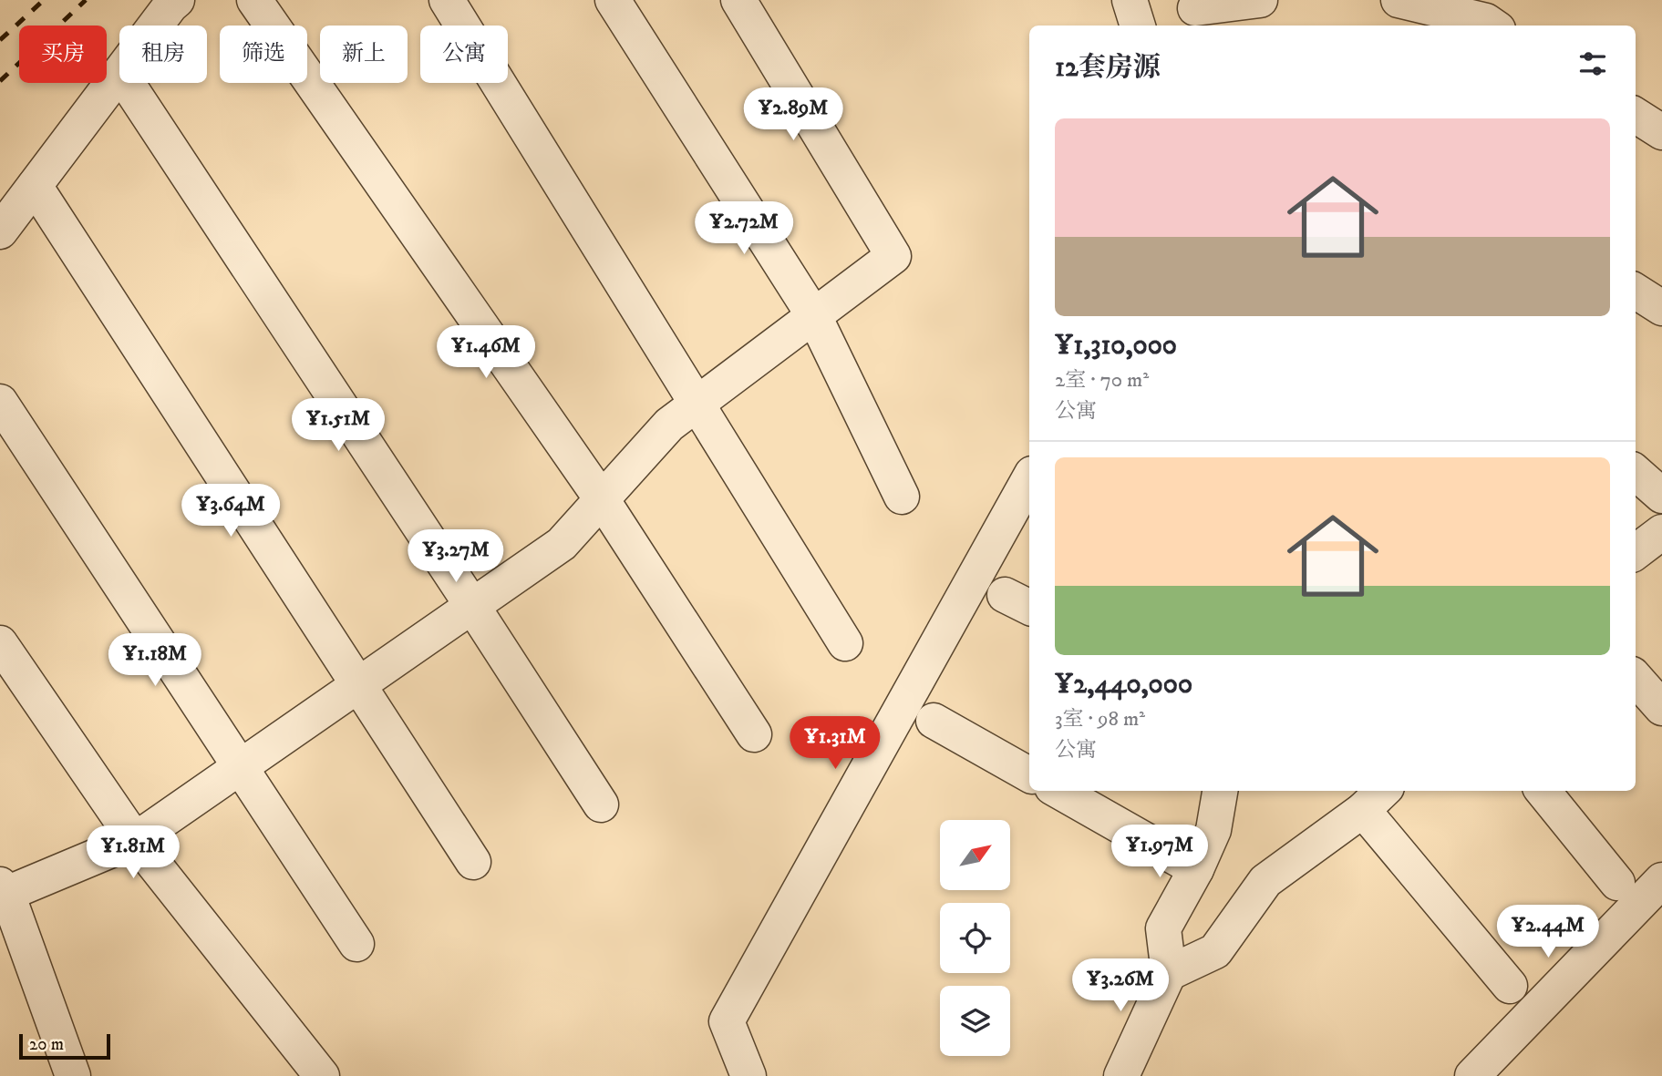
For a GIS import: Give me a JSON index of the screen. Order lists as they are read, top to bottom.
{
  "scale_bar": "20 m",
  "north": "top right",
  "page": {
    "chip": [
      "买房",
      "租房",
      "筛选",
      "新上",
      "公寓"
    ],
    "heading": "12套房源",
    "price": [
      "¥2.89M",
      "¥2.72M",
      "¥1.46M",
      "¥1.51M",
      "¥3.64M",
      "¥3.27M",
      "¥1.18M",
      "¥1.31M",
      "¥1.97M",
      "¥1.81M",
      "¥2.44M",
      "¥3.26M"
    ],
    "list": [
      {
        "name": "¥1,310,000",
        "note": "2室 · 70 m² · 公寓"
      },
      {
        "name": "¥2,440,000",
        "note": "3室 · 98 m² · 公寓"
      }
    ],
    "scale": "20 m"
  }
}
